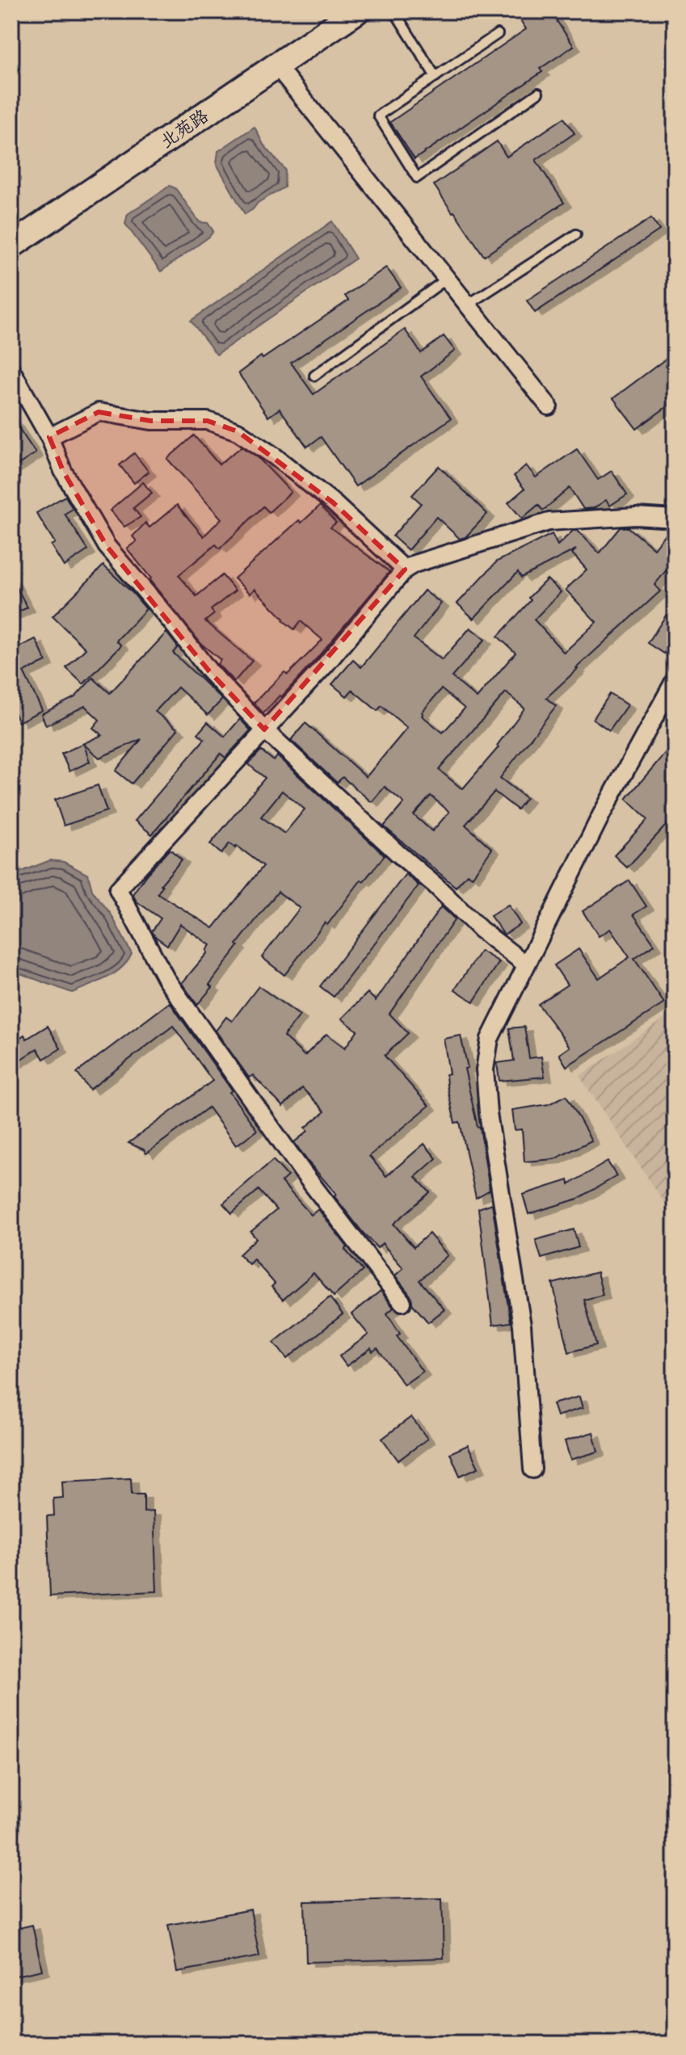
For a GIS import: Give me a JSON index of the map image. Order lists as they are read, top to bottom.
{
  "streets": {
    "street": ["北苑路"]
  }
}
